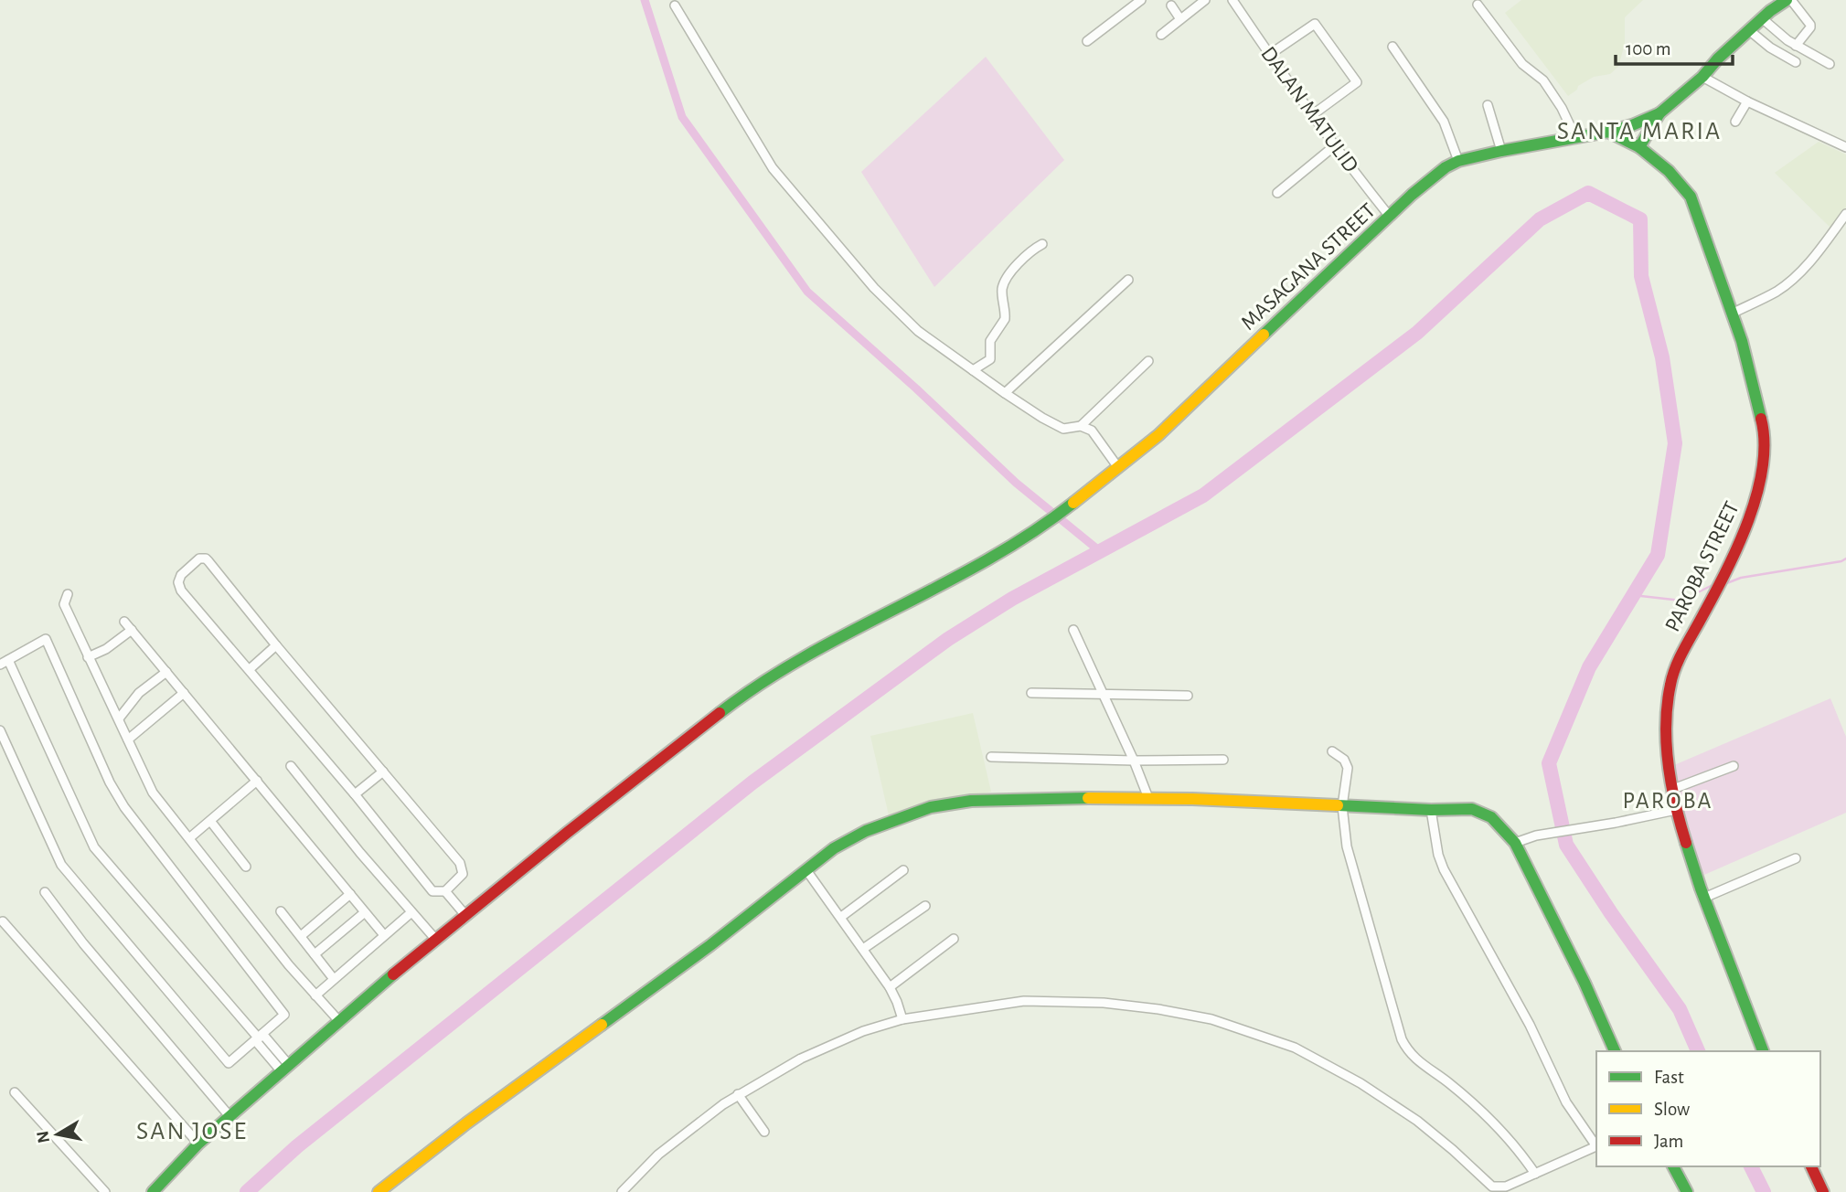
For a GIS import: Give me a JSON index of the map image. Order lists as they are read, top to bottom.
{
  "streets": {
    "street": ["DALAN MATULID", "MASAGANA STREET", "PAROBA STREET"]
  },
  "crossings": [
    ["DALAN MATULID", "MASAGANA STREET"],
    ["MASAGANA STREET", "PAROBA STREET"]
  ],
  "districts": ["SANTA MARIA", "PAROBA", "SAN JOSE"],
  "legend": ["Fast", "Slow", "Jam"],
  "scale_bar": "100 m",
  "north": "left"
}
